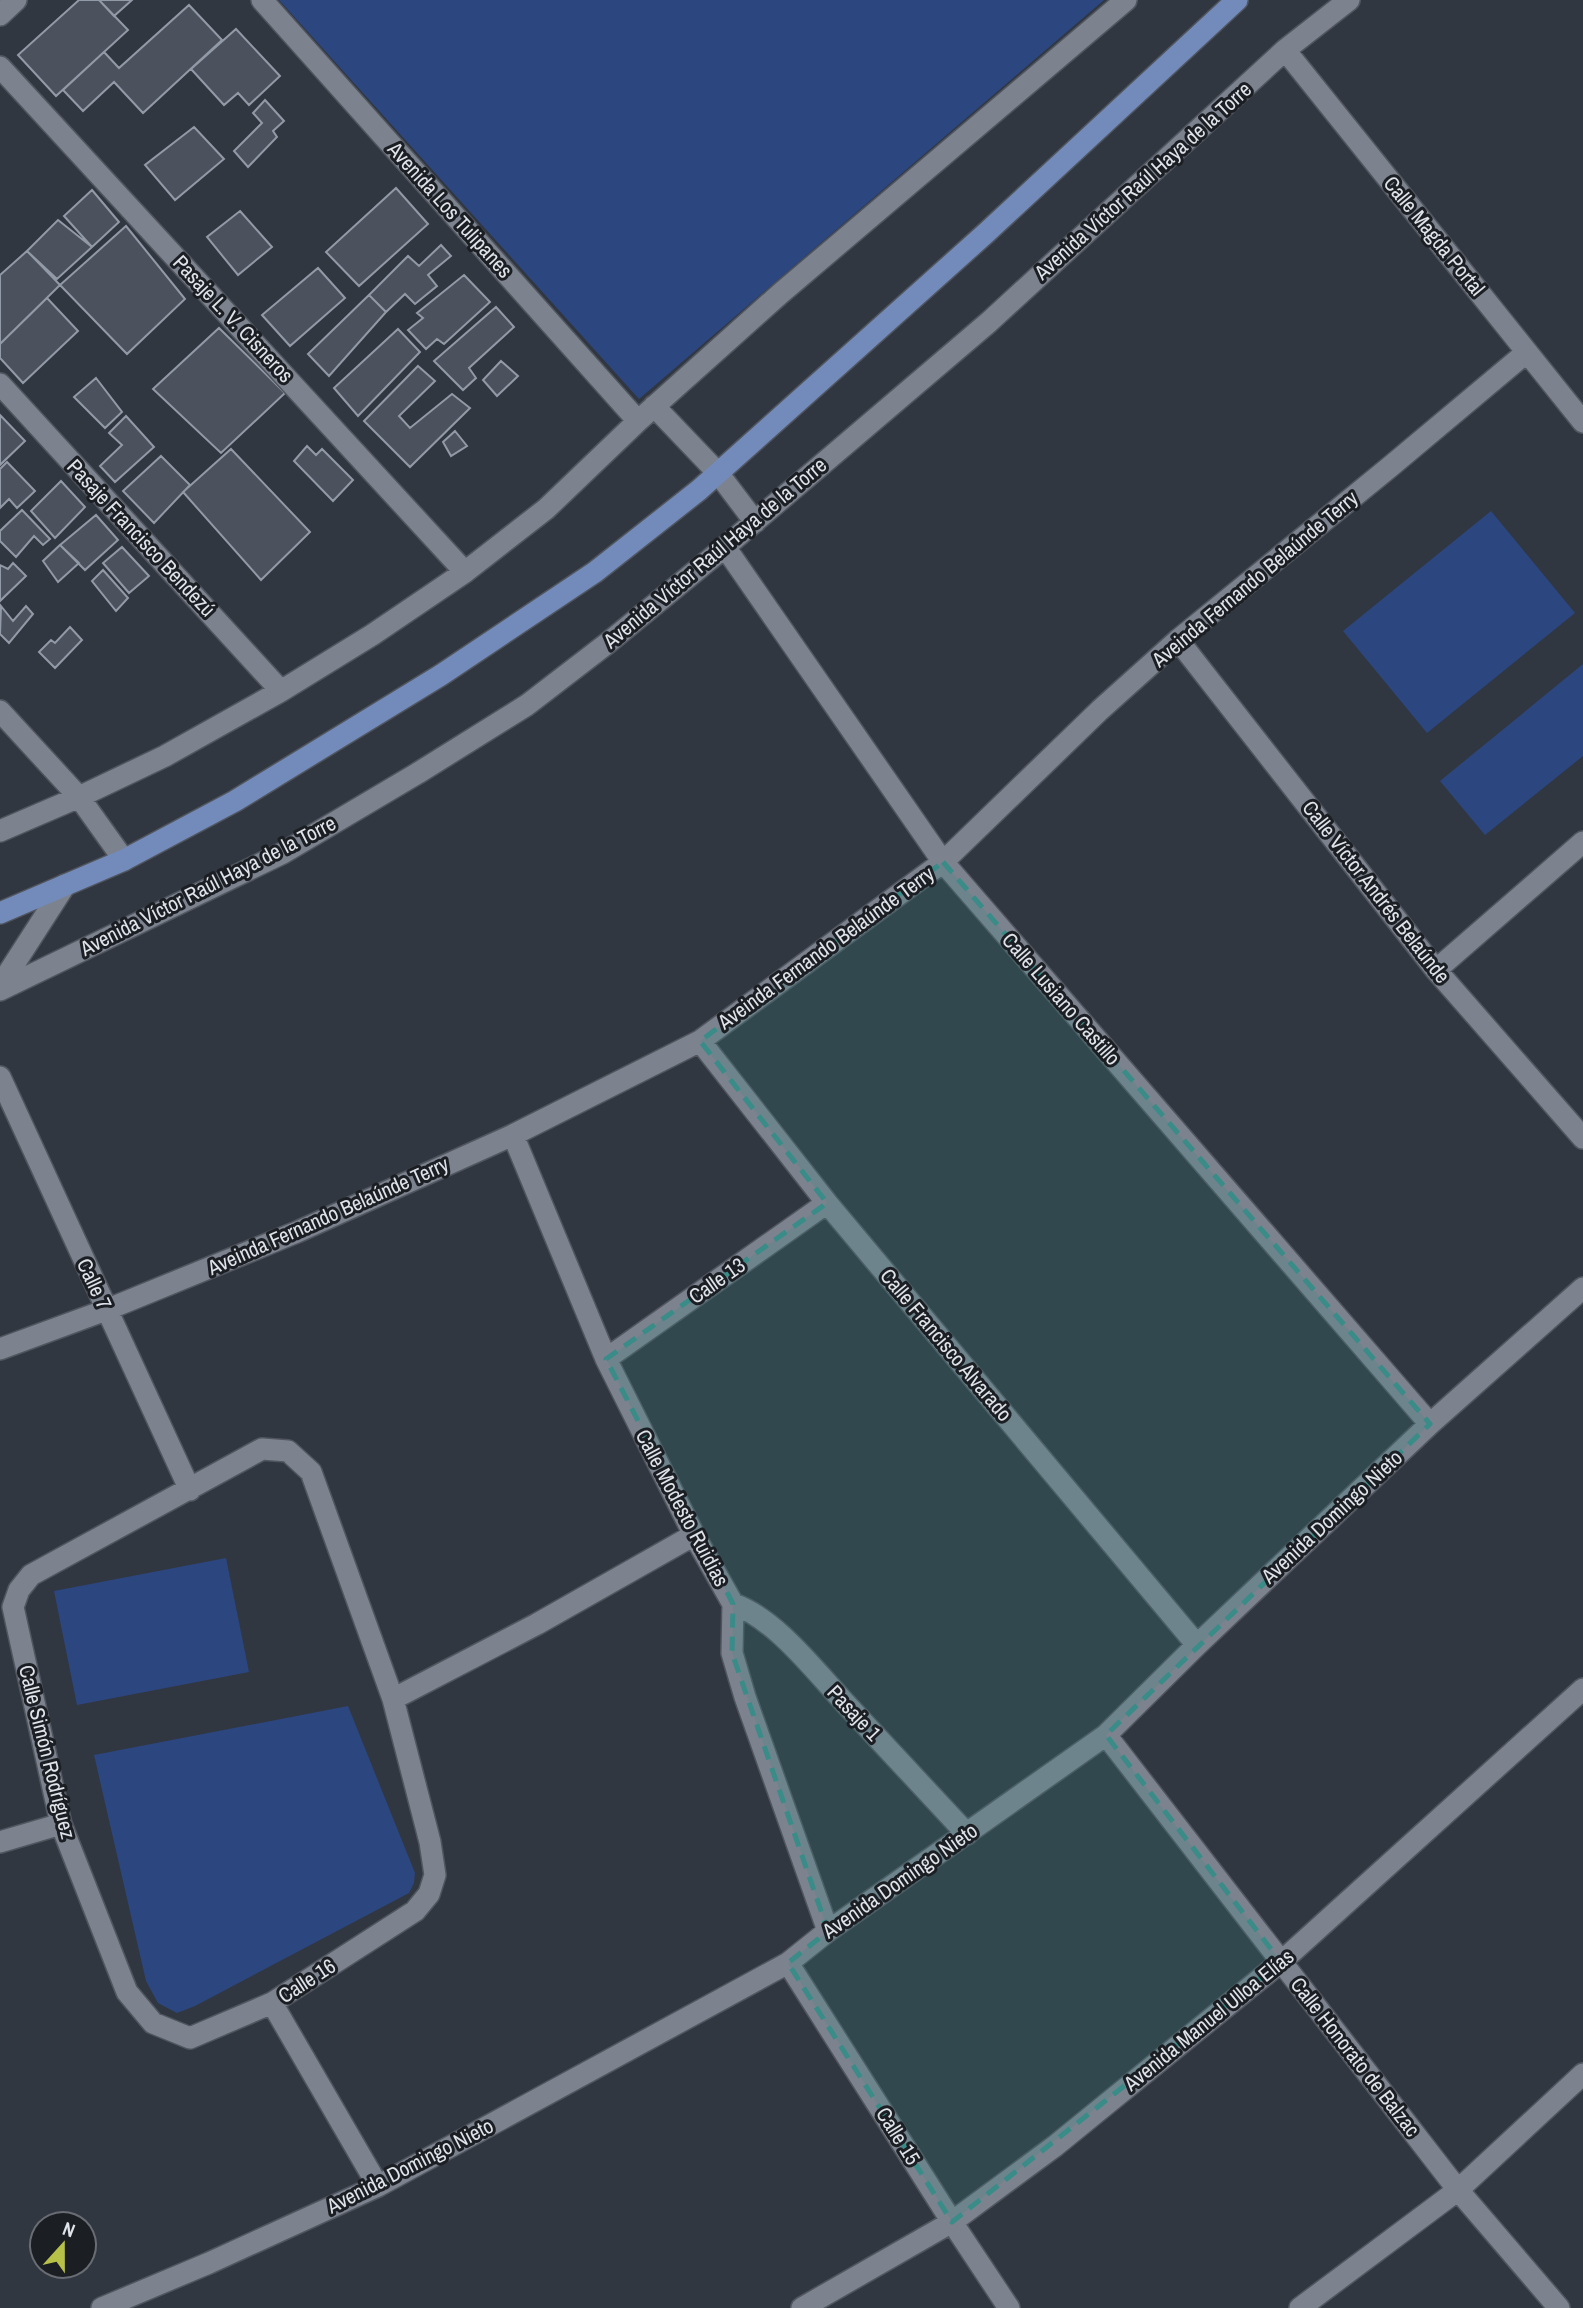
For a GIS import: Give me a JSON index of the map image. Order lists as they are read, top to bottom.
{
  "streets": {
    "street": [
      "Avenida Víctor Raúl Haya de la Torre",
      "Avenida Los Tulipanes",
      "Calle Magda Portal",
      "Pasaje L. V. Cisneros",
      "Pasaje Francisco Bendezú",
      "Aveinda Fernando Belaúnde Terry",
      "Calle Víctor Andrés Belaúnde",
      "Calle Lusiano Castillo",
      "Calle 13",
      "Calle 7",
      "Calle Francisco Alvarado",
      "Calle Modesto Ruidias",
      "Avenida Domingo Nieto",
      "Pasaje 1",
      "Calle Simón Rodríguez",
      "Calle 16",
      "Avenida Manuel Ulloa Elías",
      "Calle Honorato de Balzac",
      "Calle 15"
    ]
  },
  "crossings": [
    ["Avenida Víctor Raúl Haya de la Torre", "Calle Magda Portal"],
    ["Avenida Víctor Raúl Haya de la Torre", "Calle Lusiano Castillo"],
    ["Calle Magda Portal", "Aveinda Fernando Belaúnde Terry"],
    ["Aveinda Fernando Belaúnde Terry", "Calle Víctor Andrés Belaúnde"],
    ["Aveinda Fernando Belaúnde Terry", "Calle Lusiano Castillo"],
    ["Aveinda Fernando Belaúnde Terry", "Calle 7"],
    ["Aveinda Fernando Belaúnde Terry", "Calle Francisco Alvarado"],
    ["Aveinda Fernando Belaúnde Terry", "Calle Modesto Ruidias"],
    ["Calle Lusiano Castillo", "Avenida Domingo Nieto"],
    ["Calle 13", "Calle Francisco Alvarado"],
    ["Calle 13", "Calle Modesto Ruidias"],
    ["Calle 7", "Calle Simón Rodríguez"],
    ["Calle Francisco Alvarado", "Avenida Domingo Nieto"],
    ["Calle Modesto Ruidias", "Avenida Domingo Nieto"],
    ["Calle Modesto Ruidias", "Pasaje 1"],
    ["Avenida Domingo Nieto", "Pasaje 1"],
    ["Avenida Domingo Nieto", "Calle Honorato de Balzac"],
    ["Avenida Domingo Nieto", "Calle 15"],
    ["Calle Simón Rodríguez", "Calle 16"],
    ["Avenida Manuel Ulloa Elías", "Calle Honorato de Balzac"],
    ["Avenida Manuel Ulloa Elías", "Calle 15"]
  ],
  "north": "top"
}
